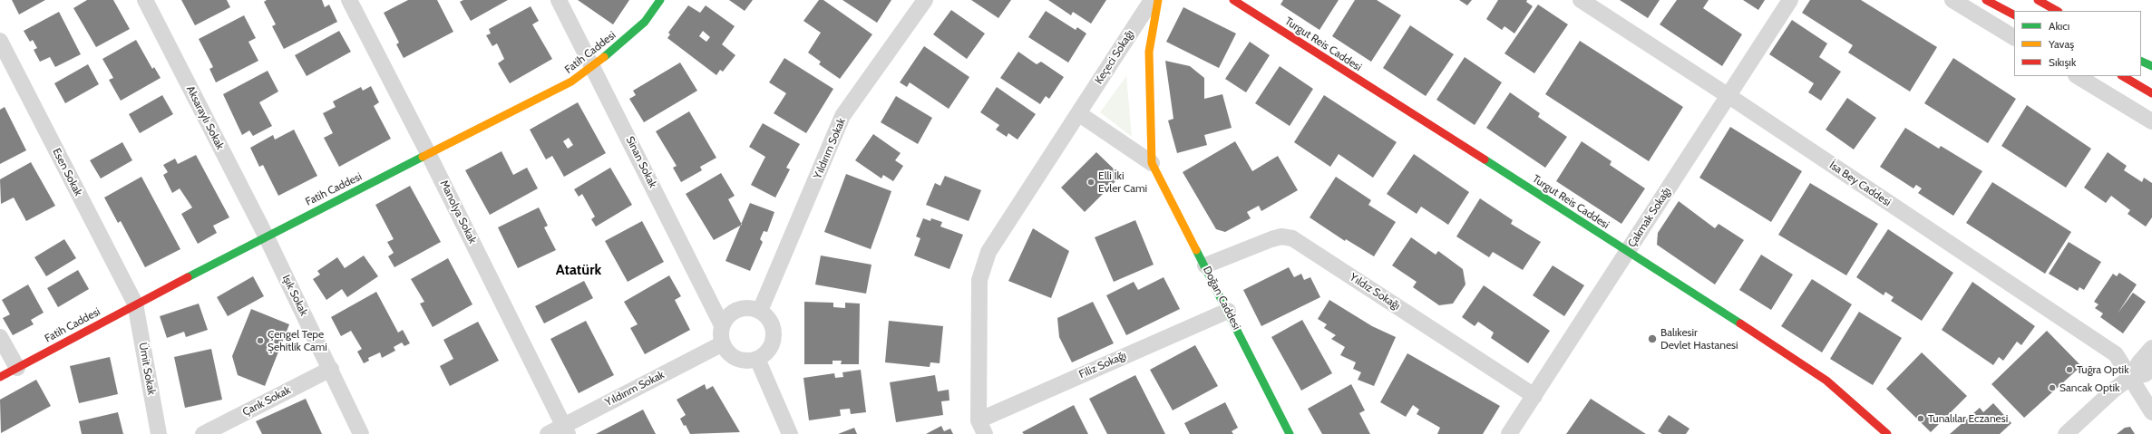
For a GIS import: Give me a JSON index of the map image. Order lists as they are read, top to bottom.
{
  "streets": {
    "main road": ["Turgut Reis Caddesi", "Fatih Caddesi", "Doğan Caddesi"],
    "street": [
      "Keçeci Sokağı",
      "Aksaraylı Sokak",
      "Yıldırım Sokak",
      "Sinan Sokak",
      "Esen Sokak",
      "İsa Bey Caddesi",
      "Manolya Sokak",
      "Çakmak Sokağı",
      "Yıldız Sokağı",
      "Işık Sokak",
      "Filiz Sokağı",
      "Ümit Sokak",
      "Çarık Sokak"
    ]
  },
  "crossings": [
    ["Turgut Reis Caddesi", "Çakmak Sokağı"],
    ["Fatih Caddesi", "Aksaraylı Sokak"],
    ["Fatih Caddesi", "Sinan Sokak"],
    ["Fatih Caddesi", "Esen Sokak"],
    ["Fatih Caddesi", "Manolya Sokak"],
    ["Fatih Caddesi", "Işık Sokak"],
    ["Fatih Caddesi", "Ümit Sokak"],
    ["Keçeci Sokağı", "Doğan Caddesi"],
    ["Keçeci Sokağı", "Filiz Sokağı"],
    ["Aksaraylı Sokak", "Işık Sokak"],
    ["Yıldırım Sokak", "Sinan Sokak"],
    ["Yıldırım Sokak", "Manolya Sokak"],
    ["Esen Sokak", "Ümit Sokak"],
    ["İsa Bey Caddesi", "Çakmak Sokağı"],
    ["Çakmak Sokağı", "Yıldız Sokağı"],
    ["Yıldız Sokağı", "Doğan Caddesi"],
    ["Işık Sokak", "Çarık Sokak"],
    ["Doğan Caddesi", "Filiz Sokağı"]
  ],
  "districts": ["Atatürk"],
  "places": [
    "Elli İki Evler Cami",
    "Balıkesir Devlet Hastanesi",
    "Çengel Tepe Şehitlik Cami",
    "Tuğra Optik",
    "Sancak Optik",
    "Tunalılar Eczanesi"
  ],
  "legend": ["Akıcı", "Yavaş", "Sıkışık"]
}
